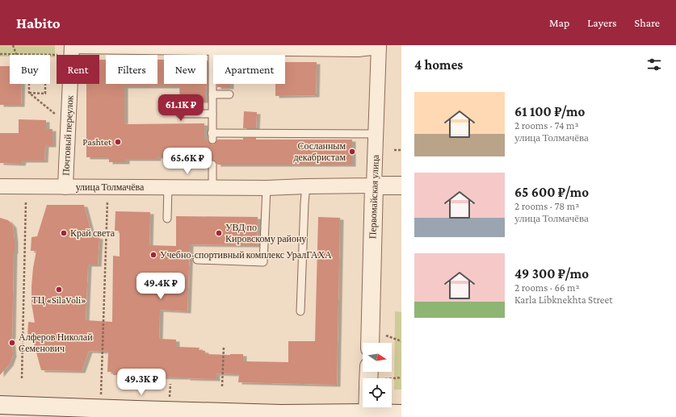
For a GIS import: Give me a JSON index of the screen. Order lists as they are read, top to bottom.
{
  "streets": {
    "main road": ["Первомайская улица"],
    "street": ["Почтовый переулок", "улица Толмачёва"]
  },
  "crossings": [
    ["Почтовый переулок", "улица Толмачёва"],
    ["улица Толмачёва", "Первомайская улица"]
  ],
  "places": [
    "Pashtet",
    "Сосланным декабристам",
    "Край света",
    "УВД по Кировскому району",
    "Учебно-спортивный комплекс УралГАХА",
    "ТЦ «SilaVoli»",
    "Алферов Николай Семенович"
  ],
  "north": "right",
  "page": {
    "header": "Habito",
    "nav": ["Map", "Layers", "Share"],
    "heading": "4 homes",
    "chip": [
      "Buy",
      "Rent",
      "Filters",
      "New",
      "Apartment"
    ],
    "list": [
      {
        "name": "61 100 ₽/mo",
        "note": "2 rooms · 74 m² · улица Толмачёва"
      },
      {
        "name": "65 600 ₽/mo",
        "note": "2 rooms · 78 m² · улица Толмачёва"
      },
      {
        "name": "49 300 ₽/mo",
        "note": "2 rooms · 66 m² · Karla Libknekhta Street"
      }
    ],
    "price": [
      "61.1K ₽",
      "65.6K ₽",
      "49.4K ₽",
      "49.3K ₽"
    ]
  }
}
